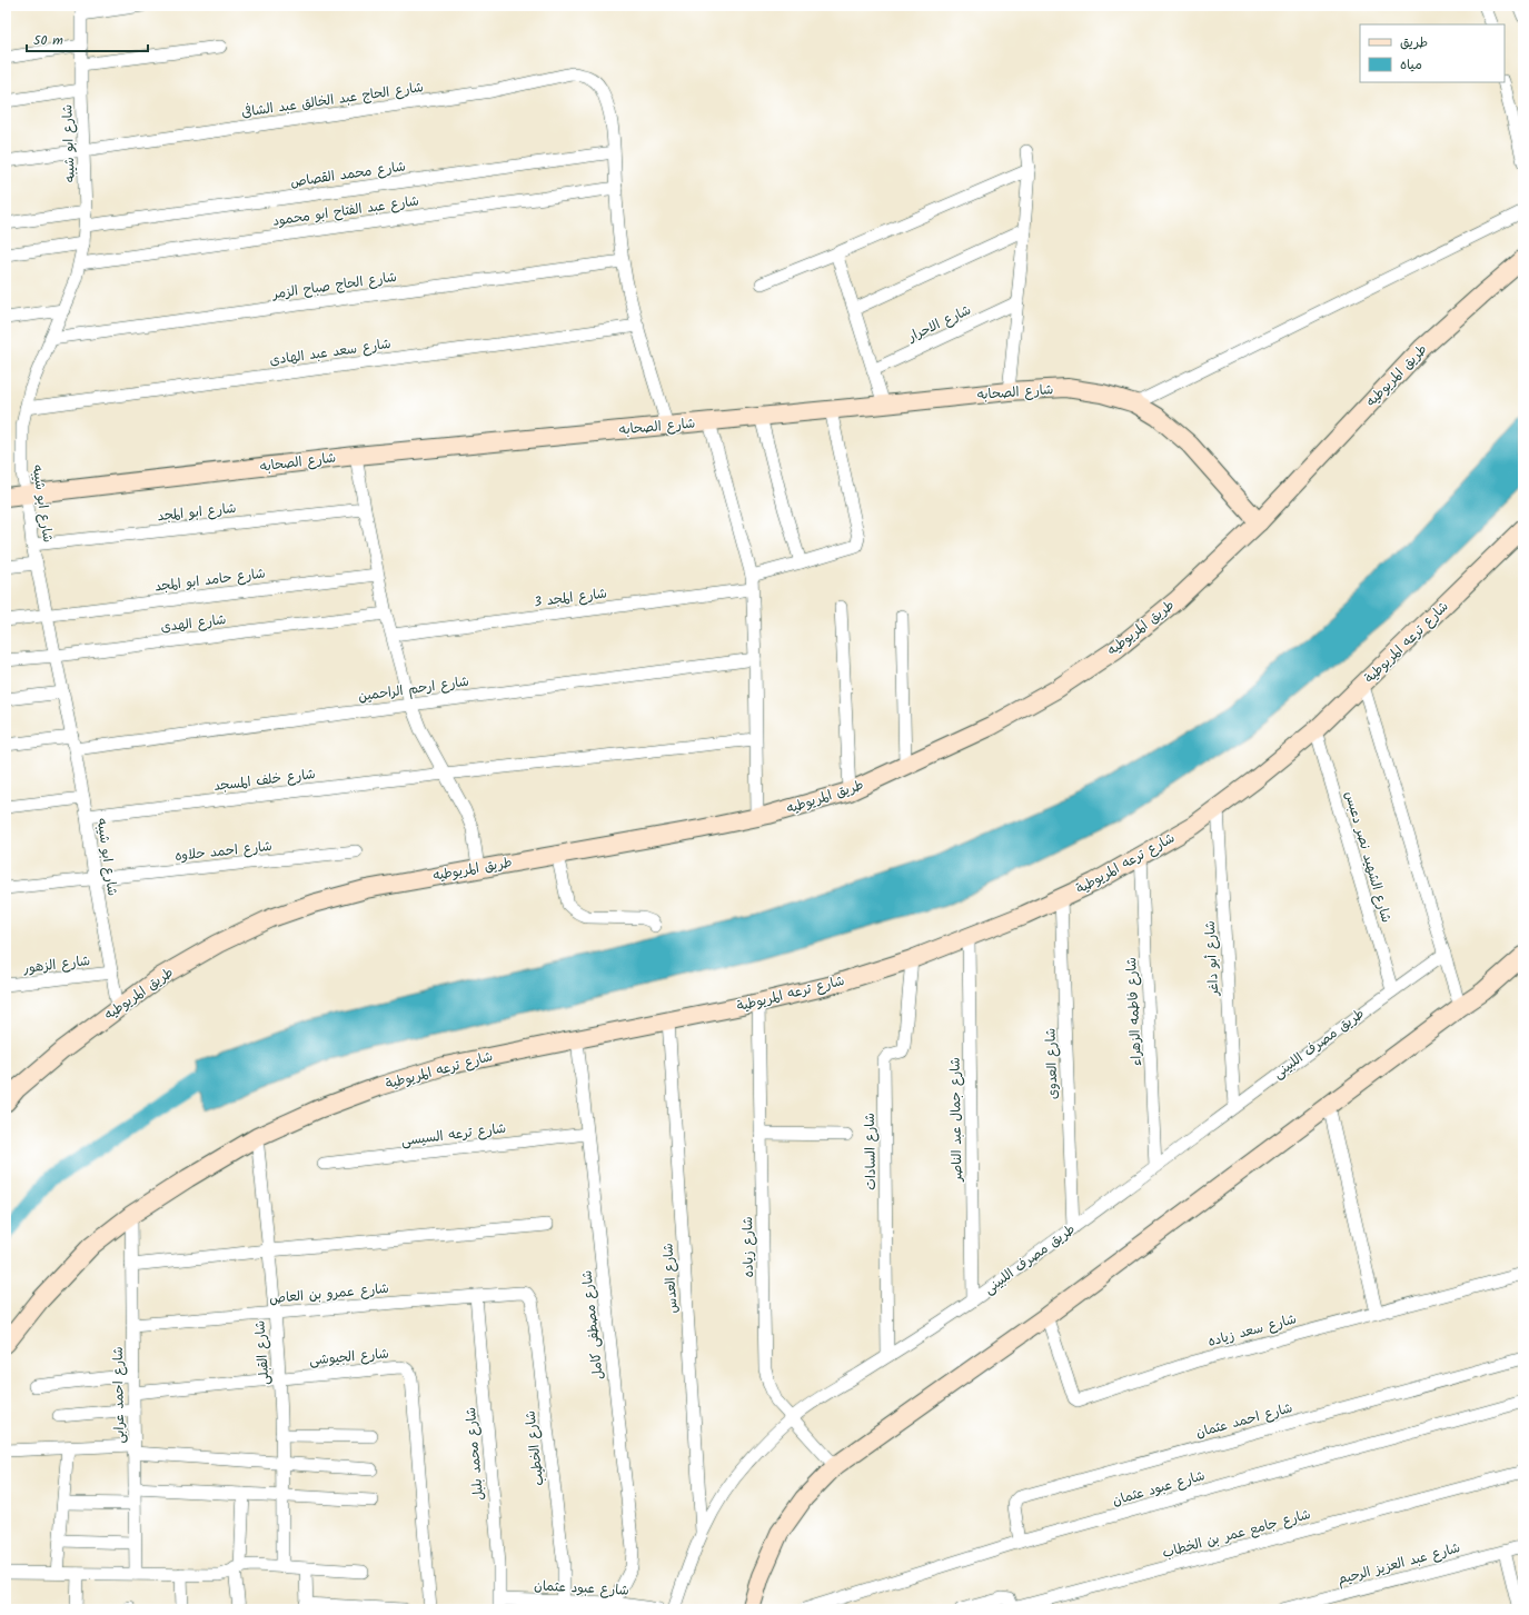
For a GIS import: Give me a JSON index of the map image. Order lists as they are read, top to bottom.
{
  "streets": {
    "street": [
      "شارع الحاج عبد الخالق عبد الشافى",
      "شارع ابو شيبه",
      "شارع محمد القصاص",
      "شارع عبد الفتاح ابو محمود",
      "شارع الحاج صباح الزمر",
      "شارع الاحرار",
      "شارع سعد عبد الهادى",
      "طريق المريوطيه",
      "شارع الصحابه",
      "شارع ابو المجد",
      "شارع حامد ابو المجد",
      "شارع المجد 3",
      "شارع الهدى",
      "شارع ترعه المريوطية",
      "شارع ارحم الراحمين",
      "شارع خلف المسجد",
      "شارع احمد حلاوه",
      "شارع الشهيد نصر دعبس",
      "شارع أبو داغر",
      "شارع الزهور",
      "شارع فاطمه الزهراء",
      "طريق مصرف اللبينى",
      "شارع العدوى",
      "شارع جمال عبد الناصر",
      "شارع ترعه السيسى",
      "شارع السادات",
      "شارع زياده",
      "شارع العدس",
      "شارع عمرو بن العاص",
      "شارع مصطفى كامل",
      "شارع سعد زياده",
      "شارع القبلى",
      "شارع الجيوشى",
      "شارع احمد عرابى",
      "شارع احمد عثمان",
      "شارع الخطيب",
      "شارع محمد بلبل",
      "شارع عبود عثمان",
      "شارع جامع عمر بن الخطاب",
      "شارع عبد العزيز الرحيم"
    ]
  },
  "crossings": [
    ["شارع الحاج عبد الخالق عبد الشافى", "شارع ابو شيبه"],
    ["شارع الحاج عبد الخالق عبد الشافى", "شارع محمد القصاص"],
    ["شارع ابو شيبه", "شارع محمد القصاص"],
    ["شارع ابو شيبه", "شارع عبد الفتاح ابو محمود"],
    ["شارع ابو شيبه", "شارع الحاج صباح الزمر"],
    ["شارع ابو شيبه", "شارع سعد عبد الهادى"],
    ["شارع ابو شيبه", "طريق المريوطيه"],
    ["شارع ابو شيبه", "شارع الصحابه"],
    ["شارع ابو شيبه", "شارع ابو المجد"],
    ["شارع ابو شيبه", "شارع حامد ابو المجد"],
    ["شارع ابو شيبه", "شارع الهدى"],
    ["شارع ابو شيبه", "شارع ارحم الراحمين"],
    ["شارع ابو شيبه", "شارع خلف المسجد"],
    ["شارع ابو شيبه", "شارع احمد حلاوه"],
    ["شارع ابو شيبه", "شارع الزهور"],
    ["طريق المريوطيه", "شارع الصحابه"],
    ["شارع ترعه المريوطية", "شارع الشهيد نصر دعبس"],
    ["شارع ترعه المريوطية", "شارع أبو داغر"],
    ["شارع ترعه المريوطية", "شارع فاطمه الزهراء"],
    ["شارع ترعه المريوطية", "شارع العدوى"],
    ["شارع ترعه المريوطية", "شارع جمال عبد الناصر"],
    ["شارع ترعه المريوطية", "شارع السادات"],
    ["شارع ترعه المريوطية", "شارع زياده"],
    ["شارع ترعه المريوطية", "شارع العدس"],
    ["شارع ترعه المريوطية", "شارع مصطفى كامل"],
    ["شارع ترعه المريوطية", "شارع القبلى"],
    ["شارع ترعه المريوطية", "شارع احمد عرابى"],
    ["شارع الشهيد نصر دعبس", "طريق مصرف اللبينى"],
    ["شارع أبو داغر", "طريق مصرف اللبينى"],
    ["شارع فاطمه الزهراء", "طريق مصرف اللبينى"],
    ["طريق مصرف اللبينى", "شارع العدوى"],
    ["طريق مصرف اللبينى", "شارع جمال عبد الناصر"],
    ["طريق مصرف اللبينى", "شارع السادات"],
    ["طريق مصرف اللبينى", "شارع زياده"],
    ["طريق مصرف اللبينى", "شارع العدس"],
    ["شارع ترعه السيسى", "شارع مصطفى كامل"],
    ["شارع عمرو بن العاص", "شارع القبلى"],
    ["شارع عمرو بن العاص", "شارع احمد عرابى"],
    ["شارع عمرو بن العاص", "شارع الخطيب"],
    ["شارع عمرو بن العاص", "شارع محمد بلبل"],
    ["شارع مصطفى كامل", "شارع عبود عثمان"],
    ["شارع القبلى", "شارع الجيوشى"],
    ["شارع الجيوشى", "شارع احمد عرابى"],
    ["شارع احمد عثمان", "شارع عبود عثمان"],
    ["شارع الخطيب", "شارع عبود عثمان"],
    ["شارع محمد بلبل", "شارع عبود عثمان"]
  ],
  "legend": ["طريق", "مياه"],
  "scale_bar": "50 m"
}
